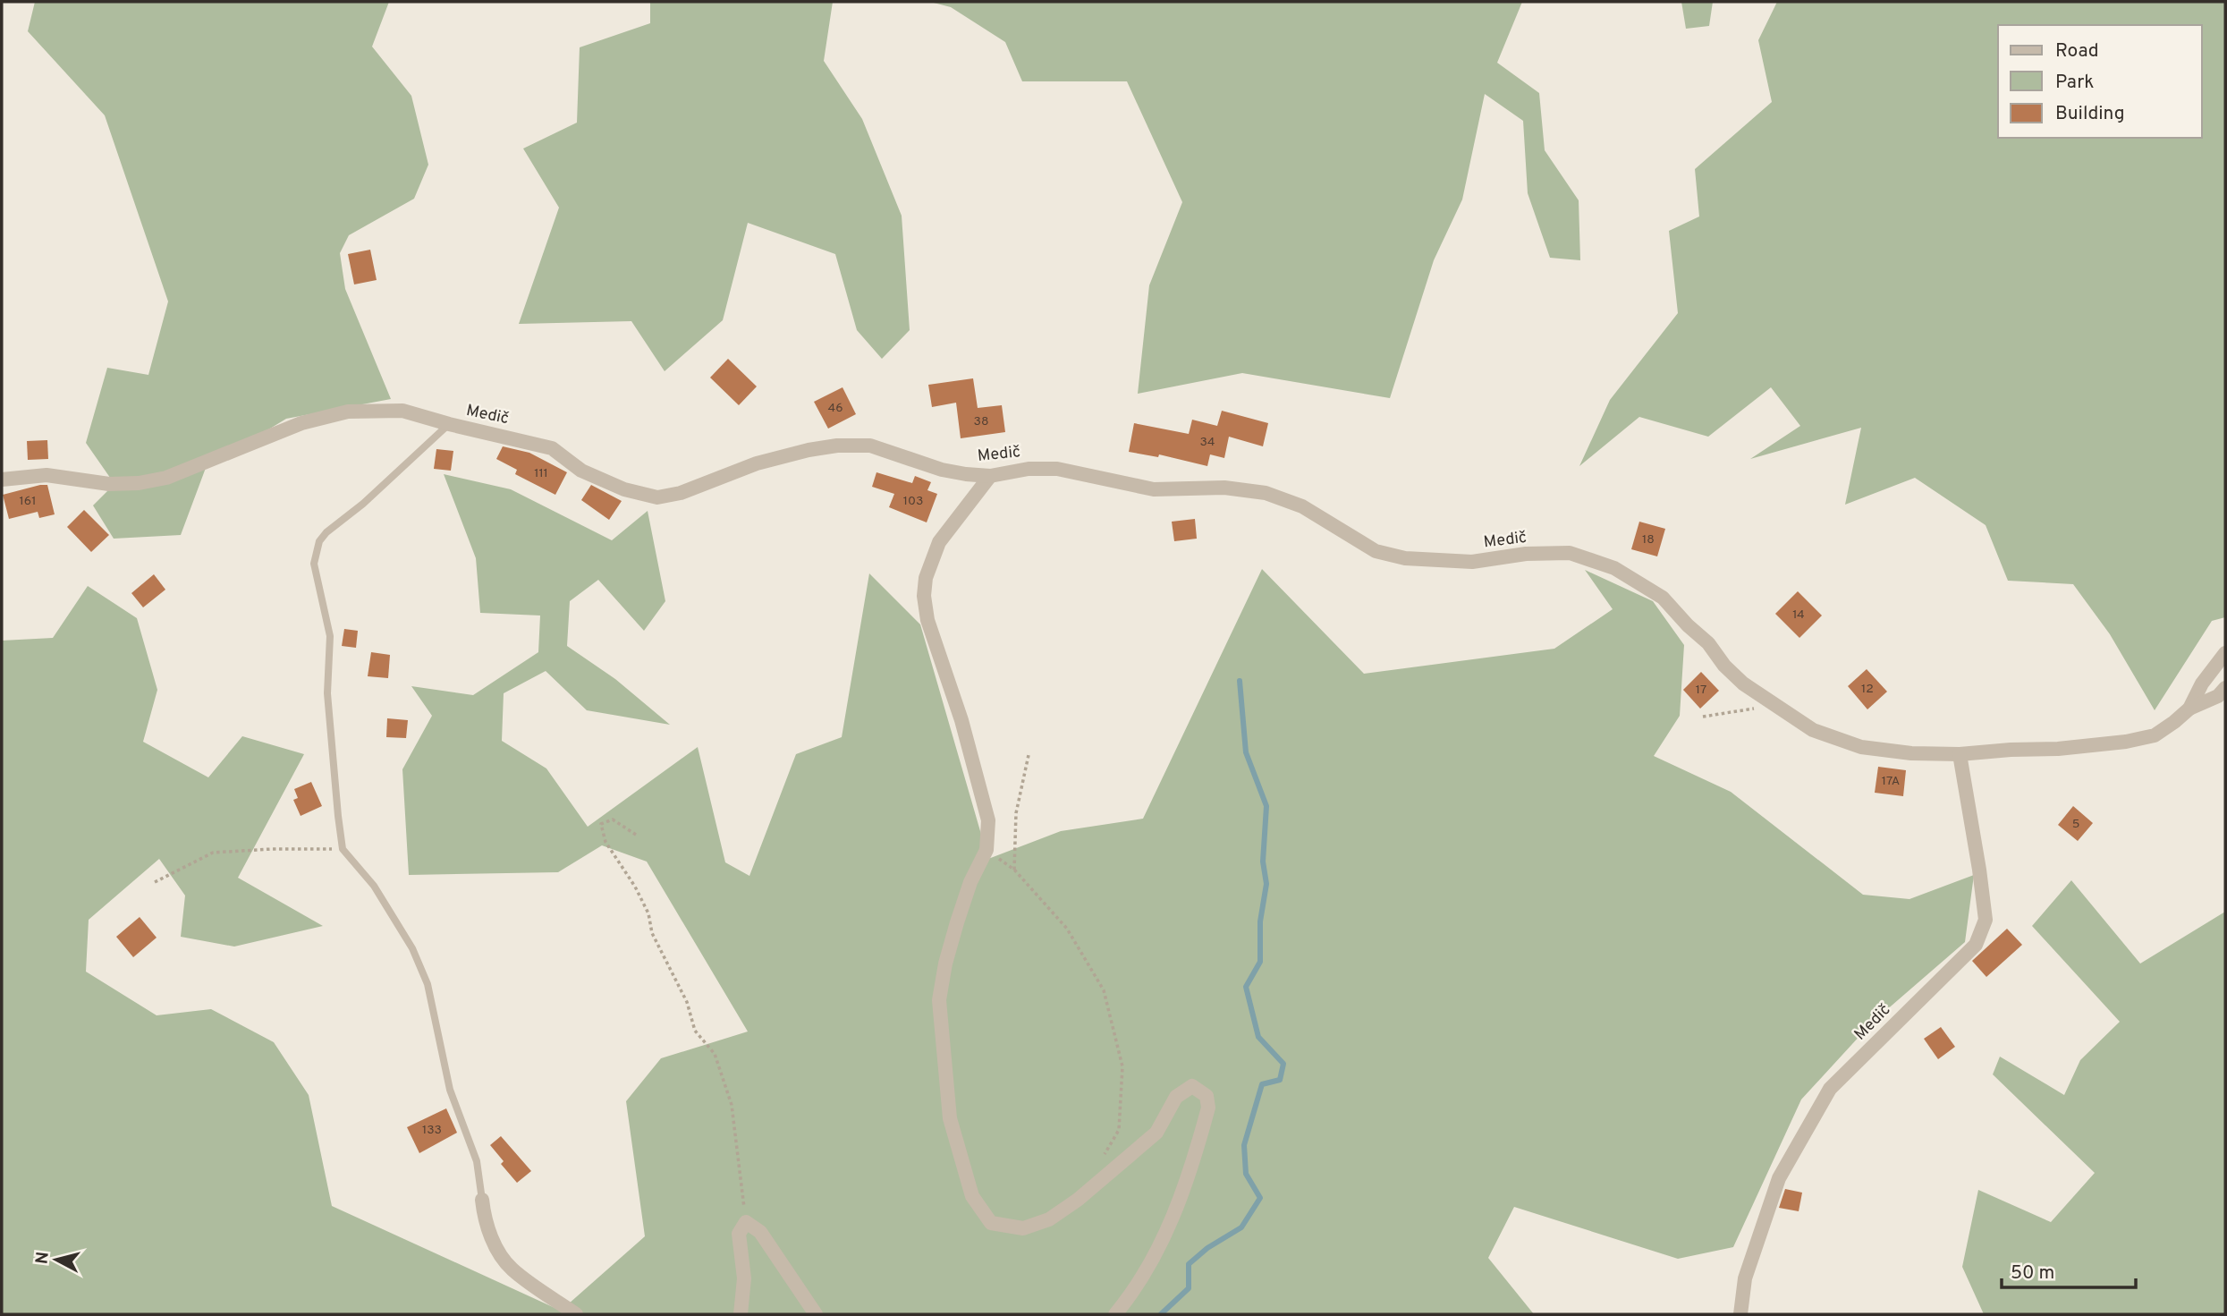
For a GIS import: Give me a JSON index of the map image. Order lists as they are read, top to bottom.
{
  "streets": {
    "street": ["Medič"]
  },
  "house_numbers": [
    "46",
    "38",
    "34",
    "111",
    "161",
    "103",
    "18",
    "14",
    "12",
    "17",
    "17A",
    "5",
    "133"
  ],
  "legend": ["Road", "Park", "Building"],
  "scale_bar": "50 m",
  "north": "left"
}
